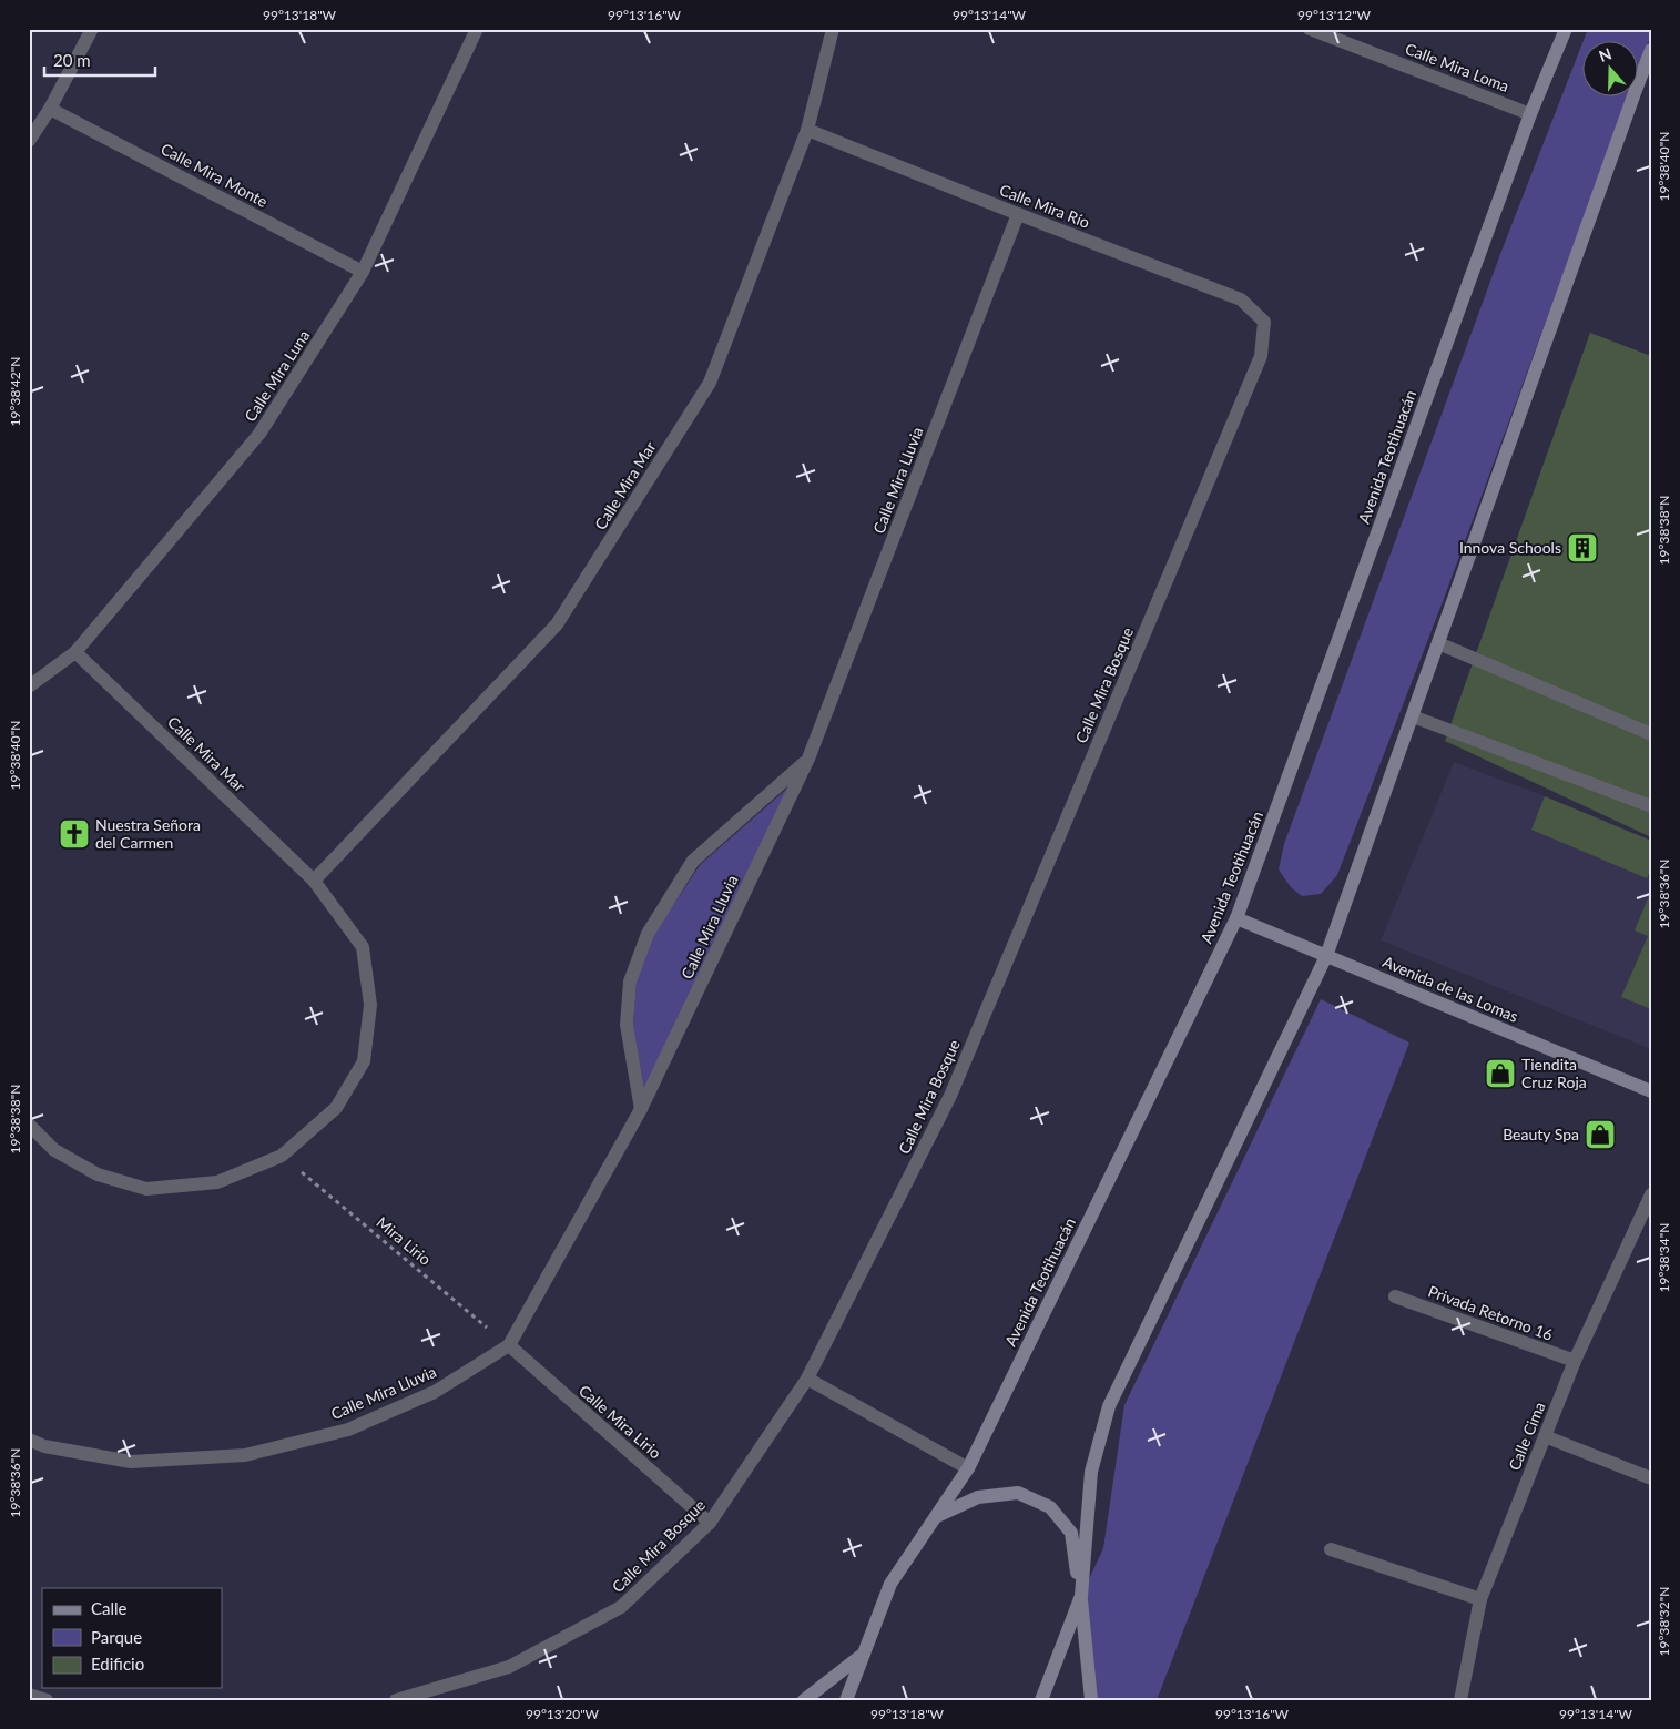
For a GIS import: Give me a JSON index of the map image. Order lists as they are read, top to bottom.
{
  "streets": {
    "main road": ["Avenida Teotihuacán", "Avenida de las Lomas"],
    "street": [
      "Calle Mira Loma",
      "Calle Mira Monte",
      "Calle Mira Río",
      "Calle Mira Luna",
      "Calle Mira Lluvia",
      "Calle Mira Mar",
      "Calle Mira Bosque",
      "Privada Retorno 16",
      "Calle Mira Lirio",
      "Calle Cima"
    ],
    "path": ["Mira Lirio"]
  },
  "crossings": [
    ["Calle Mira Loma", "Avenida Teotihuacán"],
    ["Calle Mira Monte", "Calle Mira Luna"],
    ["Calle Mira Río", "Calle Mira Lluvia"],
    ["Calle Mira Río", "Calle Mira Mar"],
    ["Calle Mira Río", "Calle Mira Bosque"],
    ["Calle Mira Luna", "Calle Mira Mar"],
    ["Avenida Teotihuacán", "Avenida de las Lomas"],
    ["Calle Mira Lluvia", "Mira Lirio"],
    ["Calle Mira Lluvia", "Calle Mira Lirio"],
    ["Calle Mira Mar", "Mira Lirio"],
    ["Calle Mira Bosque", "Calle Mira Lirio"],
    ["Mira Lirio", "Calle Mira Lirio"],
    ["Privada Retorno 16", "Calle Cima"]
  ],
  "places": {
    "building": ["Innova Schools"],
    "church": ["Nuestra Señora del Carmen"],
    "shop": ["Tiendita Cruz Roja", "Beauty Spa"]
  },
  "legend": ["Calle", "Parque", "Edificio"],
  "scale_bar": "20 m",
  "north": "top",
  "coordinates": [
    "99°13'18\"W",
    "99°13'16\"W",
    "99°13'14\"W",
    "99°13'12\"W",
    "19°38'40\"N",
    "19°38'42\"N",
    "19°38'38\"N",
    "19°38'36\"N",
    "19°38'34\"N",
    "19°38'32\"N",
    "99°13'20\"W"
  ]
}
